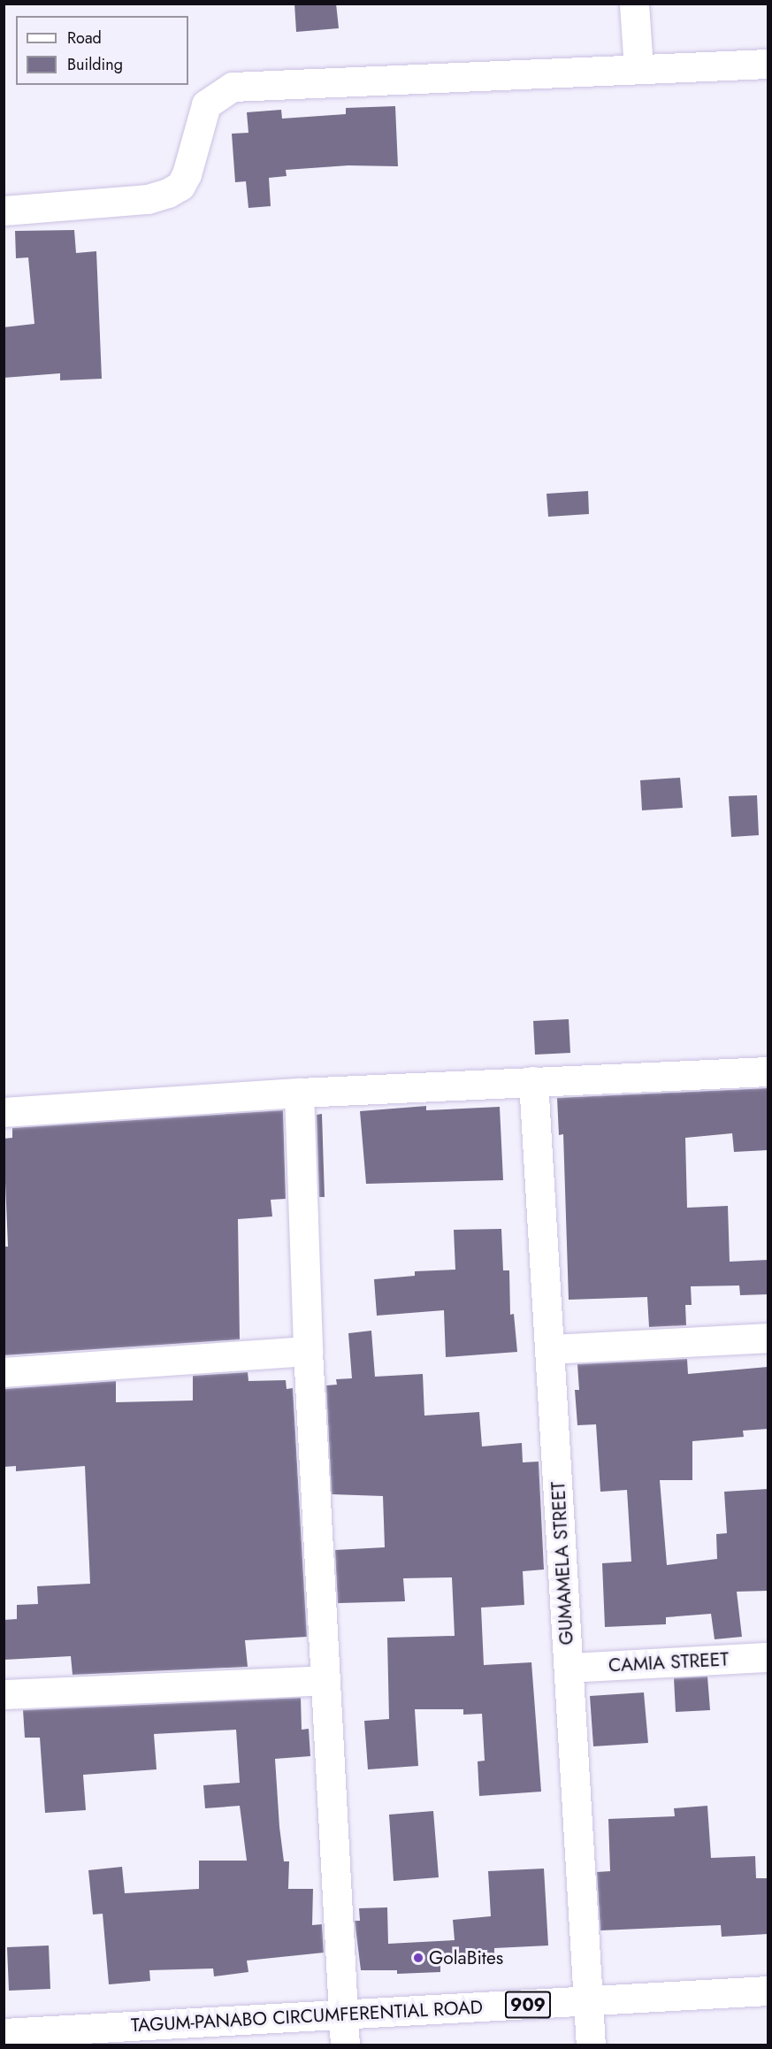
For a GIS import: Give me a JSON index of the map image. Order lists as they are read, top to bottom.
{
  "streets": {
    "street": [
      "GUMAMELA STREET",
      "CAMIA STREET",
      "909",
      "TAGUM-PANABO CIRCUMFERENTIAL ROAD"
    ]
  },
  "crossings": [
    ["GUMAMELA STREET", "CAMIA STREET"],
    ["GUMAMELA STREET", "TAGUM-PANABO CIRCUMFERENTIAL ROAD"]
  ],
  "places": ["GolaBites"],
  "legend": ["Road", "Building"]
}
